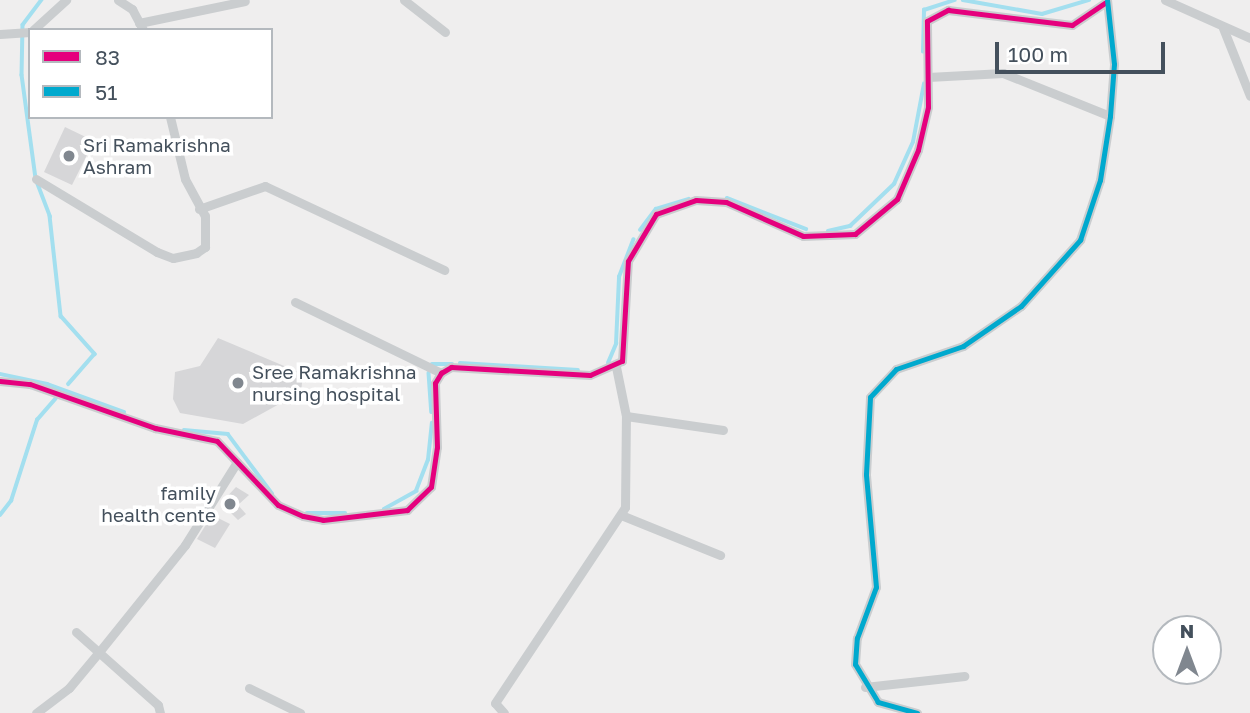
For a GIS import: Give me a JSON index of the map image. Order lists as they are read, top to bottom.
{
  "places": ["Sri Ramakrishna Ashram", "Sree Ramakrishna nursing hospital", "family health cente"],
  "lines": ["transit line 51", "transit line 83"],
  "legend": ["83", "51"],
  "scale_bar": "100 m",
  "north": "top"
}
